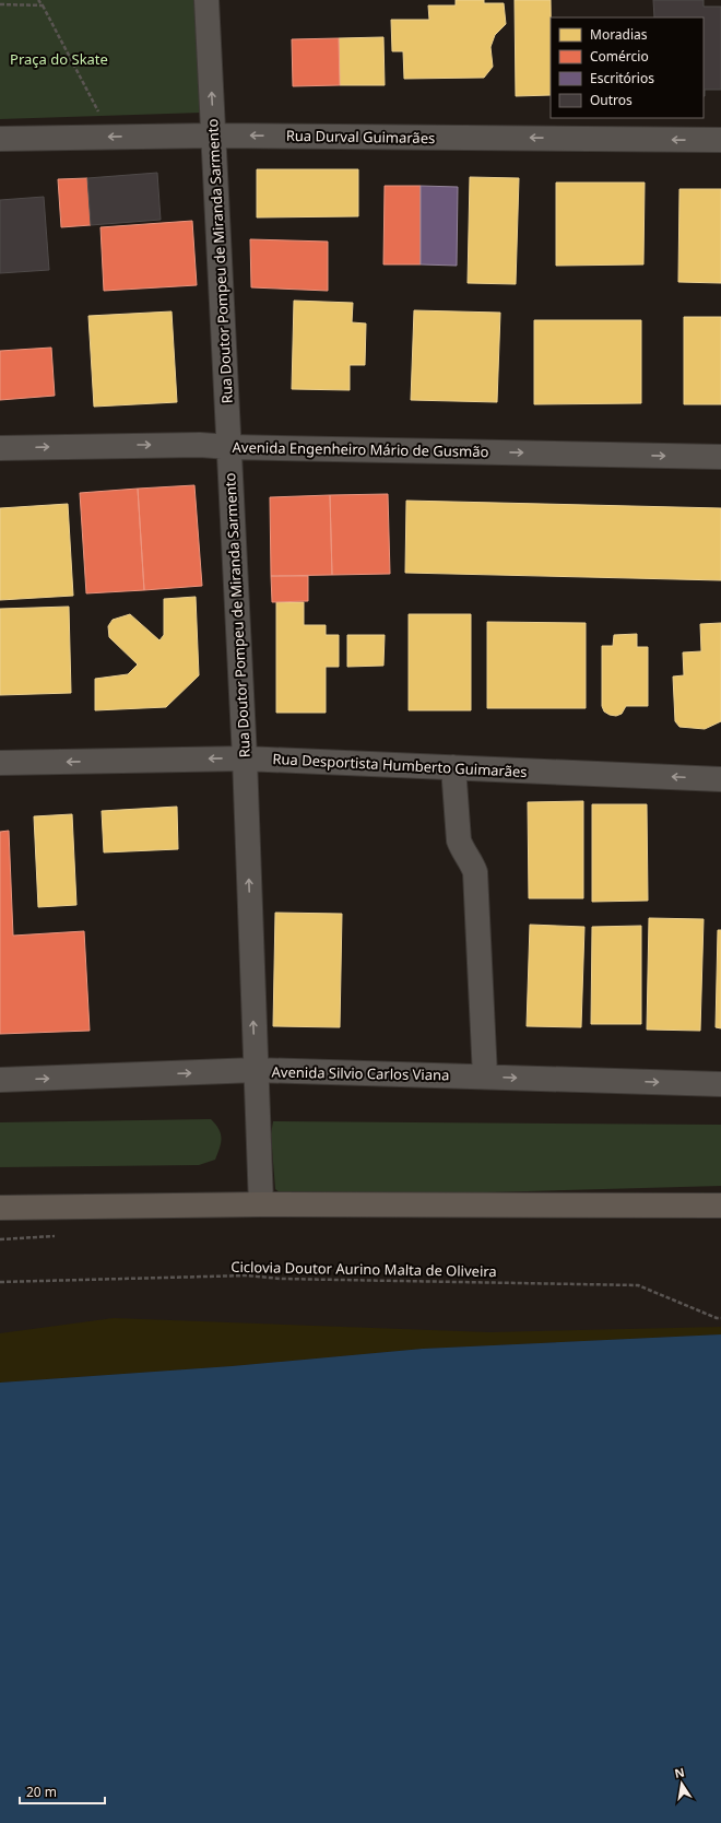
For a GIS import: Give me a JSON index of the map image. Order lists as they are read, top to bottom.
{
  "streets": {
    "street": [
      "Rua Durval Guimarães",
      "Rua Doutor Pompeu de Miranda Sarmento",
      "Avenida Engenheiro Mário de Gusmão",
      "Rua Desportista Humberto Guimarães",
      "Avenida Silvio Carlos Viana"
    ],
    "path": ["Ciclovia Doutor Aurino Malta de Oliveira"]
  },
  "crossings": [
    ["Rua Durval Guimarães", "Rua Doutor Pompeu de Miranda Sarmento"],
    ["Rua Doutor Pompeu de Miranda Sarmento", "Avenida Engenheiro Mário de Gusmão"],
    ["Rua Doutor Pompeu de Miranda Sarmento", "Rua Desportista Humberto Guimarães"],
    ["Rua Doutor Pompeu de Miranda Sarmento", "Avenida Silvio Carlos Viana"]
  ],
  "one_way": [
    "Rua Durval Guimarães",
    "Rua Doutor Pompeu de Miranda Sarmento",
    "Avenida Engenheiro Mário de Gusmão",
    "Rua Desportista Humberto Guimarães",
    "Avenida Silvio Carlos Viana"
  ],
  "parks": ["Praça do Skate"],
  "legend": [
    "Moradias",
    "Comércio",
    "Escritórios",
    "Outros"
  ],
  "scale_bar": "20 m",
  "north": "top"
}
